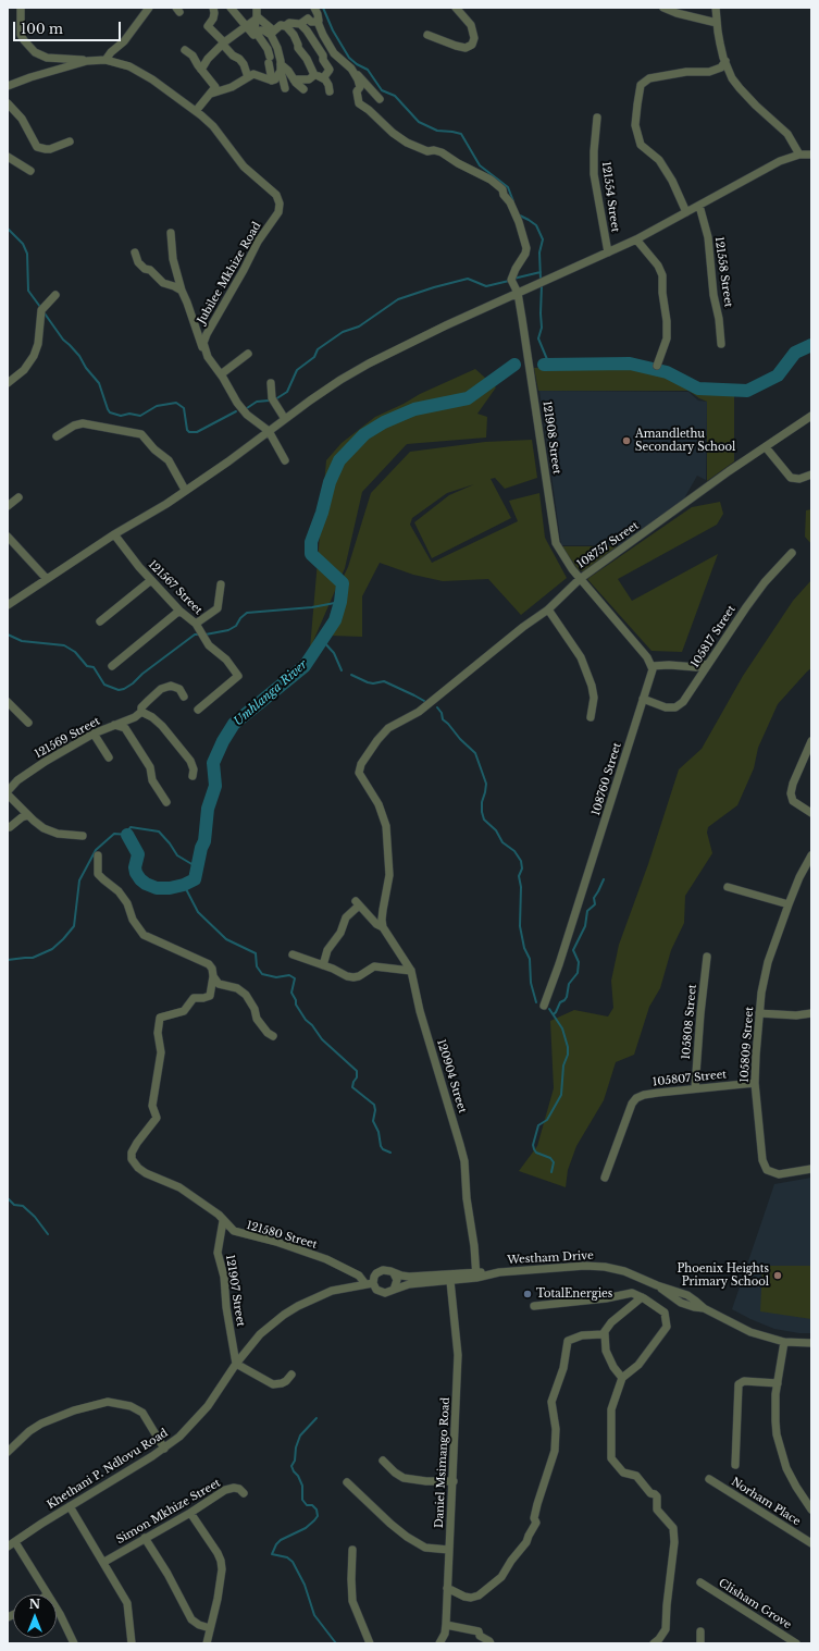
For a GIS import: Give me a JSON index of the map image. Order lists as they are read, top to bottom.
{
  "streets": {
    "street": [
      "121554 Street",
      "121558 Street",
      "Jubilee Mkhize Road",
      "121908 Street",
      "108757 Street",
      "121567 Street",
      "105817 Street",
      "121569 Street",
      "108760 Street",
      "105808 Street",
      "105809 Street",
      "120904 Street",
      "105807 Street",
      "121580 Street",
      "Westham Drive",
      "121907 Street",
      "Daniel Msimango Road",
      "Khethani P. Ndlovu Road",
      "Norham Place",
      "Simon Mkhize Street",
      "Clisham Grove"
    ]
  },
  "crossings": [
    ["121908 Street", "108757 Street"],
    ["108757 Street", "120904 Street"],
    ["105817 Street", "108760 Street"],
    ["105808 Street", "105807 Street"],
    ["105809 Street", "105807 Street"],
    ["120904 Street", "Westham Drive"],
    ["121580 Street", "Westham Drive"],
    ["121580 Street", "121907 Street"],
    ["121580 Street", "Khethani P. Ndlovu Road"],
    ["Westham Drive", "Daniel Msimango Road"],
    ["Westham Drive", "Khethani P. Ndlovu Road"],
    ["121907 Street", "Khethani P. Ndlovu Road"]
  ],
  "water": ["Umhlanga River"],
  "places": ["Amandlethu Secondary School", "Phoenix Heights Primary School", "TotalEnergies"],
  "scale_bar": "100 m",
  "north": "top"
}
